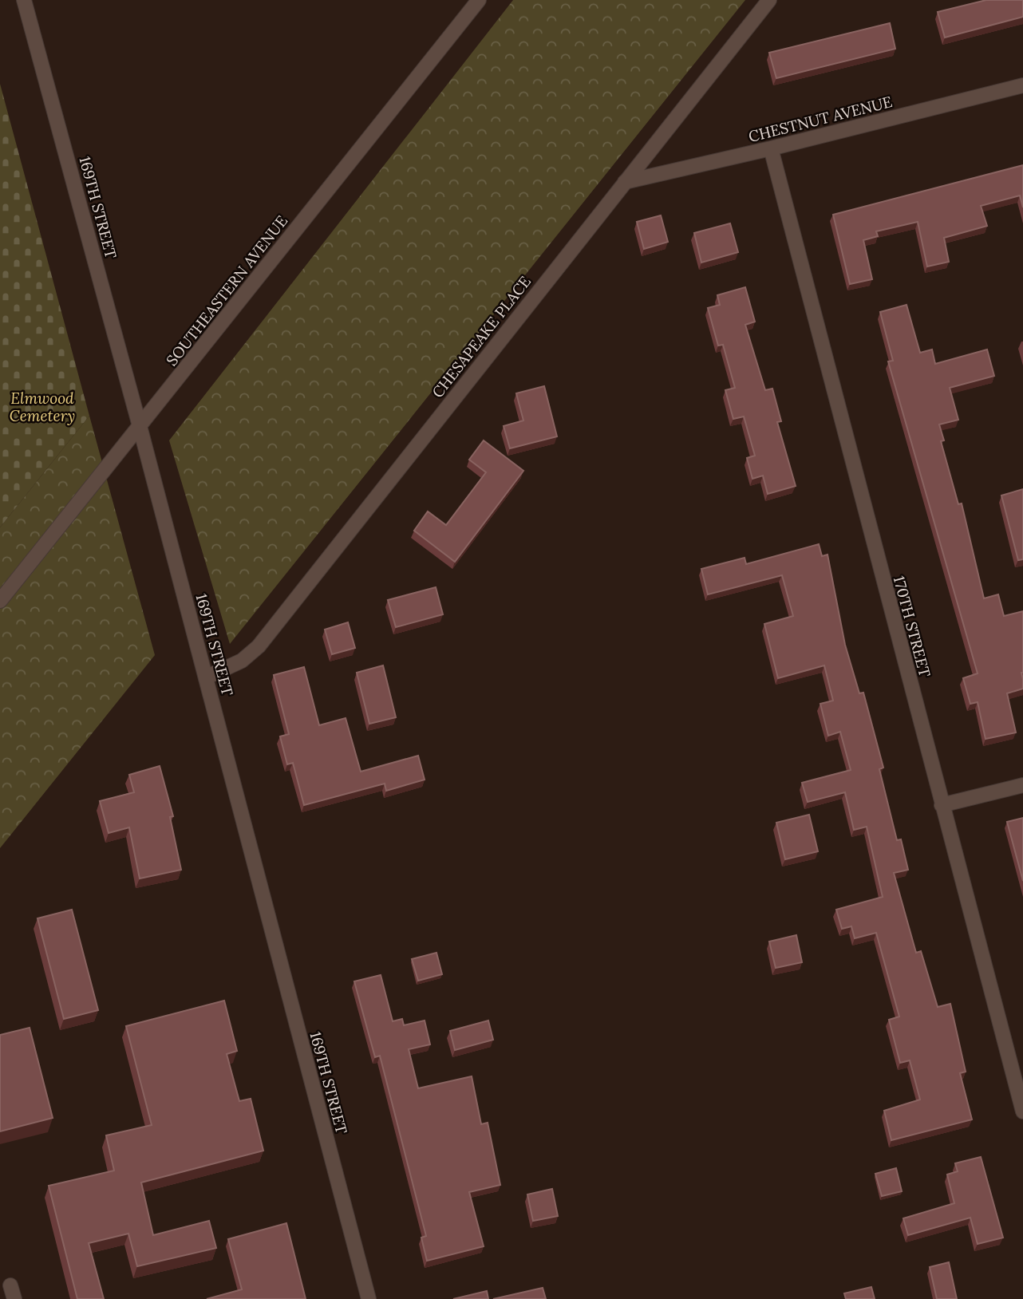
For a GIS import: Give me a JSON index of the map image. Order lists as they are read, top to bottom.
{
  "streets": {
    "street": [
      "CHESTNUT AVENUE",
      "169TH STREET",
      "SOUTHEASTERN AVENUE",
      "CHESAPEAKE PLACE",
      "170TH STREET"
    ]
  },
  "crossings": [
    ["CHESTNUT AVENUE", "CHESAPEAKE PLACE"],
    ["CHESTNUT AVENUE", "170TH STREET"],
    ["169TH STREET", "SOUTHEASTERN AVENUE"],
    ["169TH STREET", "CHESAPEAKE PLACE"]
  ],
  "parks": ["Elmwood Cemetery"]
}
